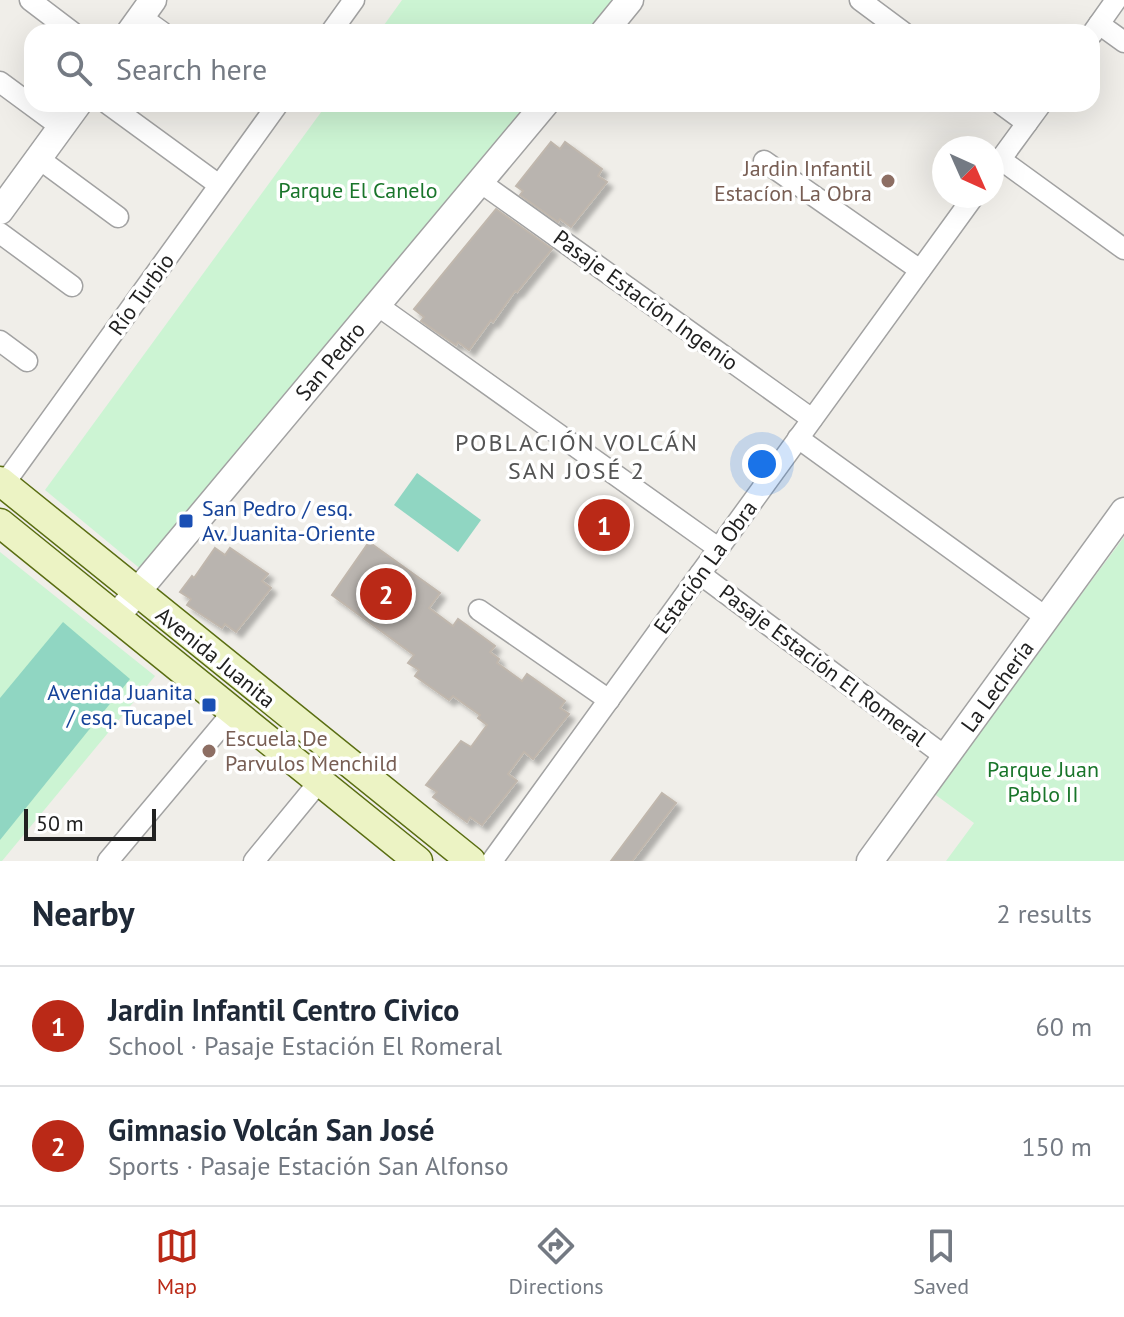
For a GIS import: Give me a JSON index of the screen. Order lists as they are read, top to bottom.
{
  "streets": {
    "main road": ["Avenida Juanita"],
    "street": [
      "Río Turbio",
      "Pasaje Estación Ingenio",
      "San Pedro",
      "Estación La Obra",
      "Pasaje Estación El Romeral",
      "La Lechería"
    ]
  },
  "crossings": [
    ["Río Turbio", "Avenida Juanita"],
    ["Pasaje Estación Ingenio", "San Pedro"],
    ["Pasaje Estación Ingenio", "Estación La Obra"],
    ["San Pedro", "Avenida Juanita"],
    ["San Pedro", "Pasaje Estación El Romeral"],
    ["Estación La Obra", "Pasaje Estación El Romeral"],
    ["Pasaje Estación El Romeral", "La Lechería"]
  ],
  "districts": ["POBLACIÓN VOLCÁN SAN JOSÉ 2"],
  "parks": ["Parque El Canelo", "Parque Juan Pablo II"],
  "places": {
    "other": ["Jardin Infantil Estacíon La Obra", "Escuela De Parvulos Menchild"],
    "transit": ["San Pedro / esq. Av. Juanita-Oriente", "Avenida Juanita / esq. Tucapel"]
  },
  "scale_bar": "50 m",
  "north": "bottom right",
  "page": {
    "search": "Search here",
    "pins": ["1", "2"],
    "scale": "50 m",
    "heading": ["Nearby", "2 results"],
    "list": [
      {
        "mark": "1",
        "name": "Jardin Infantil Centro Civico",
        "note": "School · Pasaje Estación El Romeral",
        "value": "60 m"
      },
      {
        "mark": "2",
        "name": "Gimnasio Volcán San José",
        "note": "Sports · Pasaje Estación San Alfonso",
        "value": "150 m"
      }
    ],
    "nav": ["Map", "Directions", "Saved"]
  }
}
